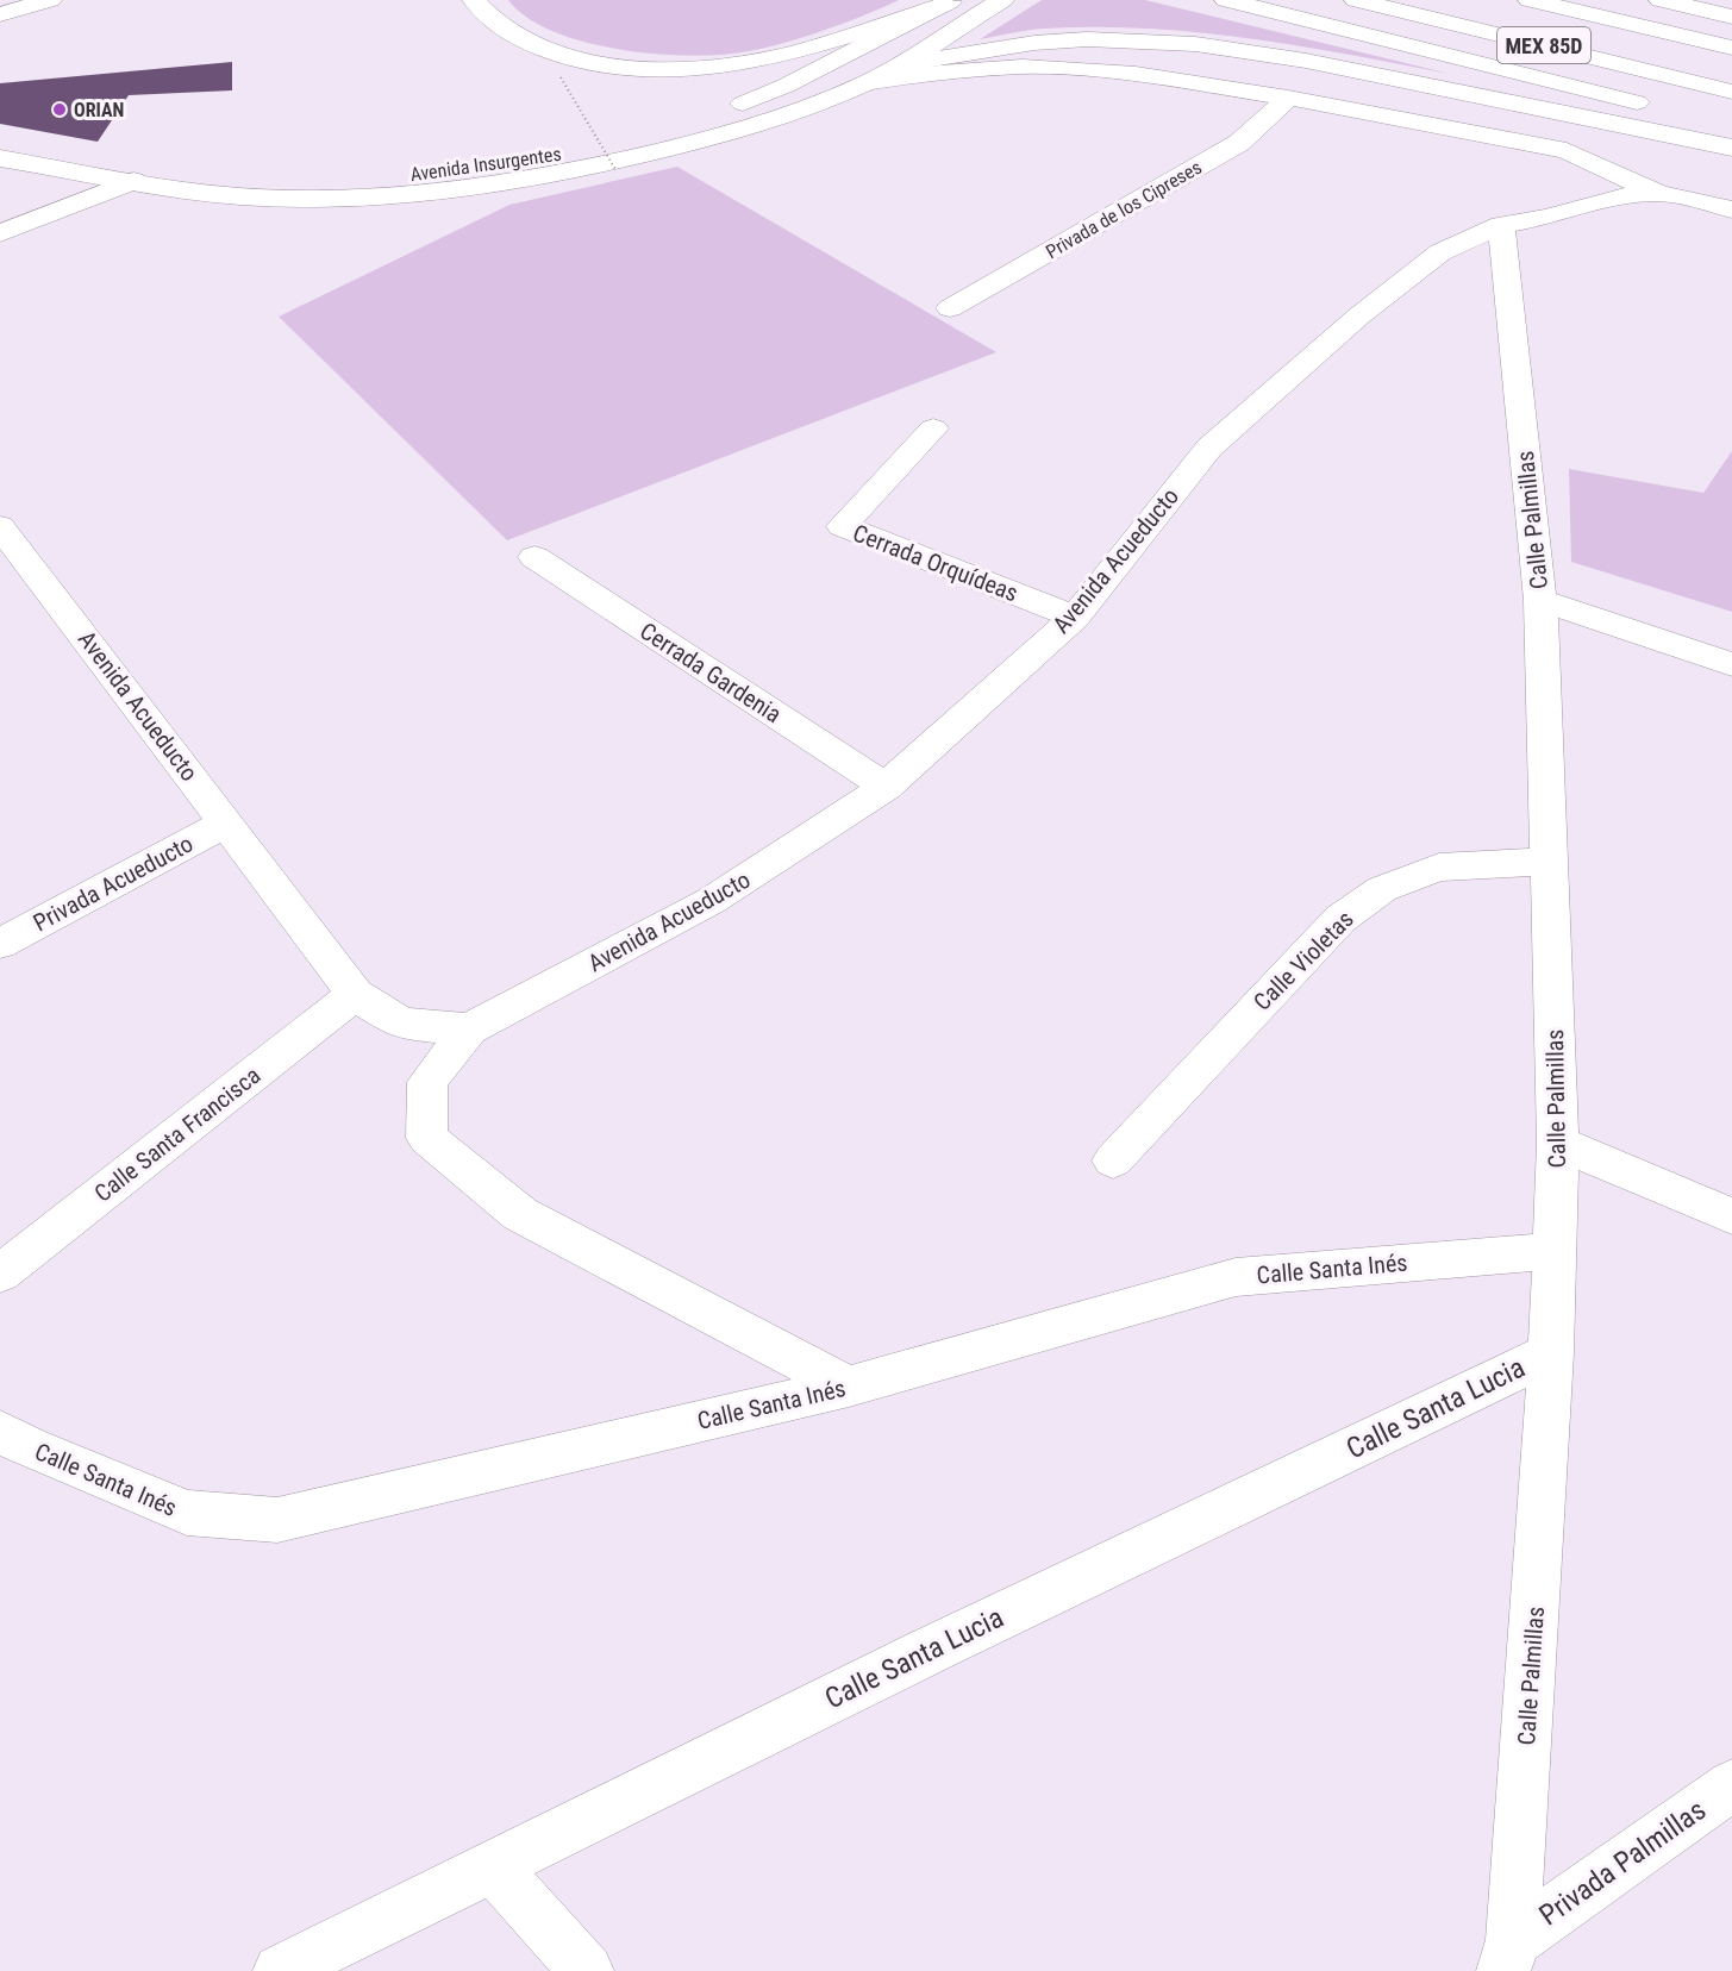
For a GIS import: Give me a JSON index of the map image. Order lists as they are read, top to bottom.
{
  "streets": {
    "main road": [
      "MEX 85D",
      "Avenida Insurgentes",
      "Privada de los Cipreses",
      "Calle Palmillas",
      "Avenida Acueducto",
      "Cerrada Orquídeas",
      "Cerrada Gardenia",
      "Privada Acueducto",
      "Calle Violetas",
      "Calle Santa Francisca",
      "Calle Santa Inés",
      "Calle Santa Lucia",
      "Privada Palmillas"
    ]
  },
  "crossings": [
    ["Avenida Insurgentes", "Avenida Acueducto"],
    ["Privada de los Cipreses", "Avenida Acueducto"],
    ["Calle Palmillas", "Avenida Acueducto"],
    ["Calle Palmillas", "Calle Violetas"],
    ["Calle Palmillas", "Calle Santa Inés"],
    ["Calle Palmillas", "Calle Santa Lucia"],
    ["Calle Palmillas", "Privada Palmillas"],
    ["Avenida Acueducto", "Cerrada Orquídeas"],
    ["Avenida Acueducto", "Cerrada Gardenia"],
    ["Avenida Acueducto", "Privada Acueducto"],
    ["Avenida Acueducto", "Calle Santa Francisca"],
    ["Avenida Acueducto", "Calle Santa Inés"]
  ],
  "places": ["ORIAN"]
}
